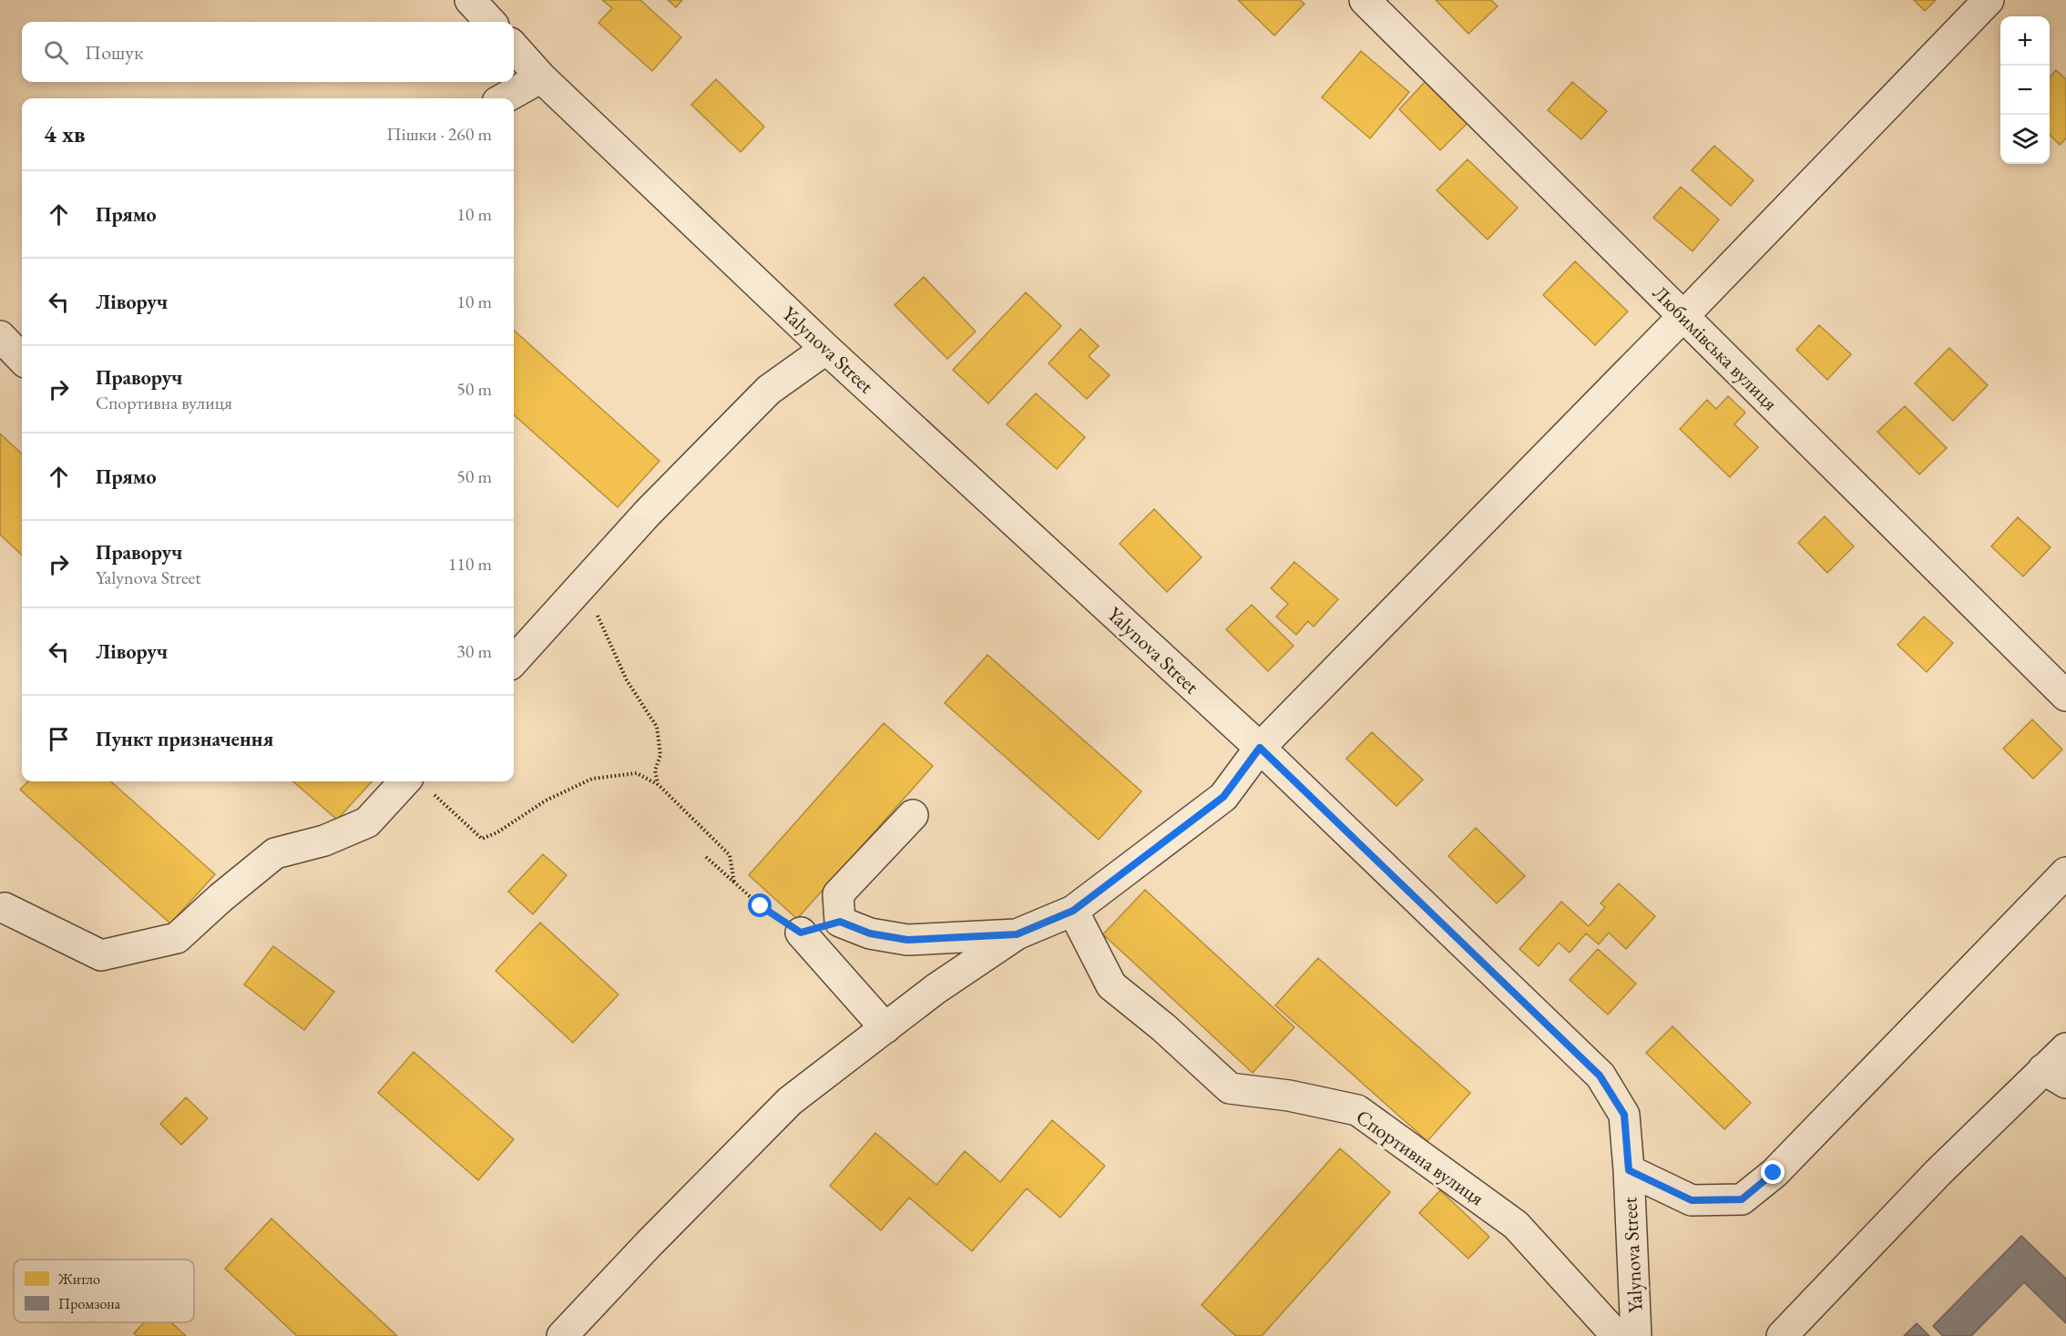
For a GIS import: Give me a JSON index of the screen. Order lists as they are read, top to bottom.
{
  "streets": {
    "street": ["Любимівська вулиця", "Yalynova Street", "Спортивна вулиця"]
  },
  "legend": ["Житло", "Промзона"],
  "page": {
    "map_buttons": ["+", "−"],
    "search": "Пошук",
    "heading": ["4 хв", "Пішки · 260 m"],
    "list": [
      ["Прямо", "10 m"],
      ["Ліворуч", "10 m"],
      ["Праворуч", "Спортивна вулиця", "50 m"],
      ["Прямо", "50 m"],
      ["Праворуч", "Yalynova Street", "110 m"],
      ["Ліворуч", "30 m"],
      "Пункт призначення"
    ]
  }
}
